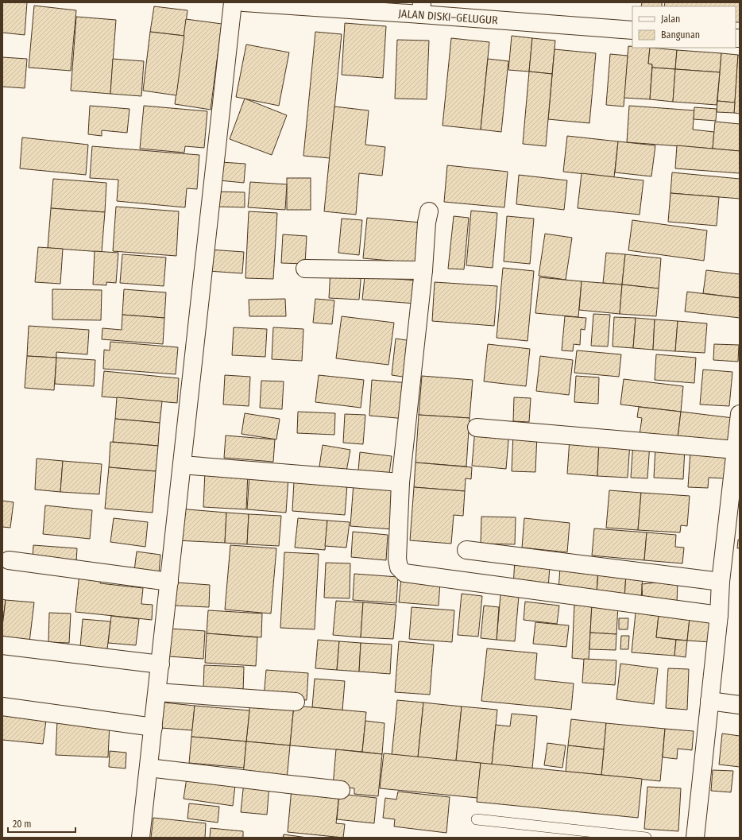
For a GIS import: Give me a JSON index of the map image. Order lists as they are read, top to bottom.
{
  "streets": {
    "street": ["JALAN DISKI–GELUGUR"]
  },
  "legend": ["Jalan", "Bangunan"],
  "scale_bar": "20 m"
}
